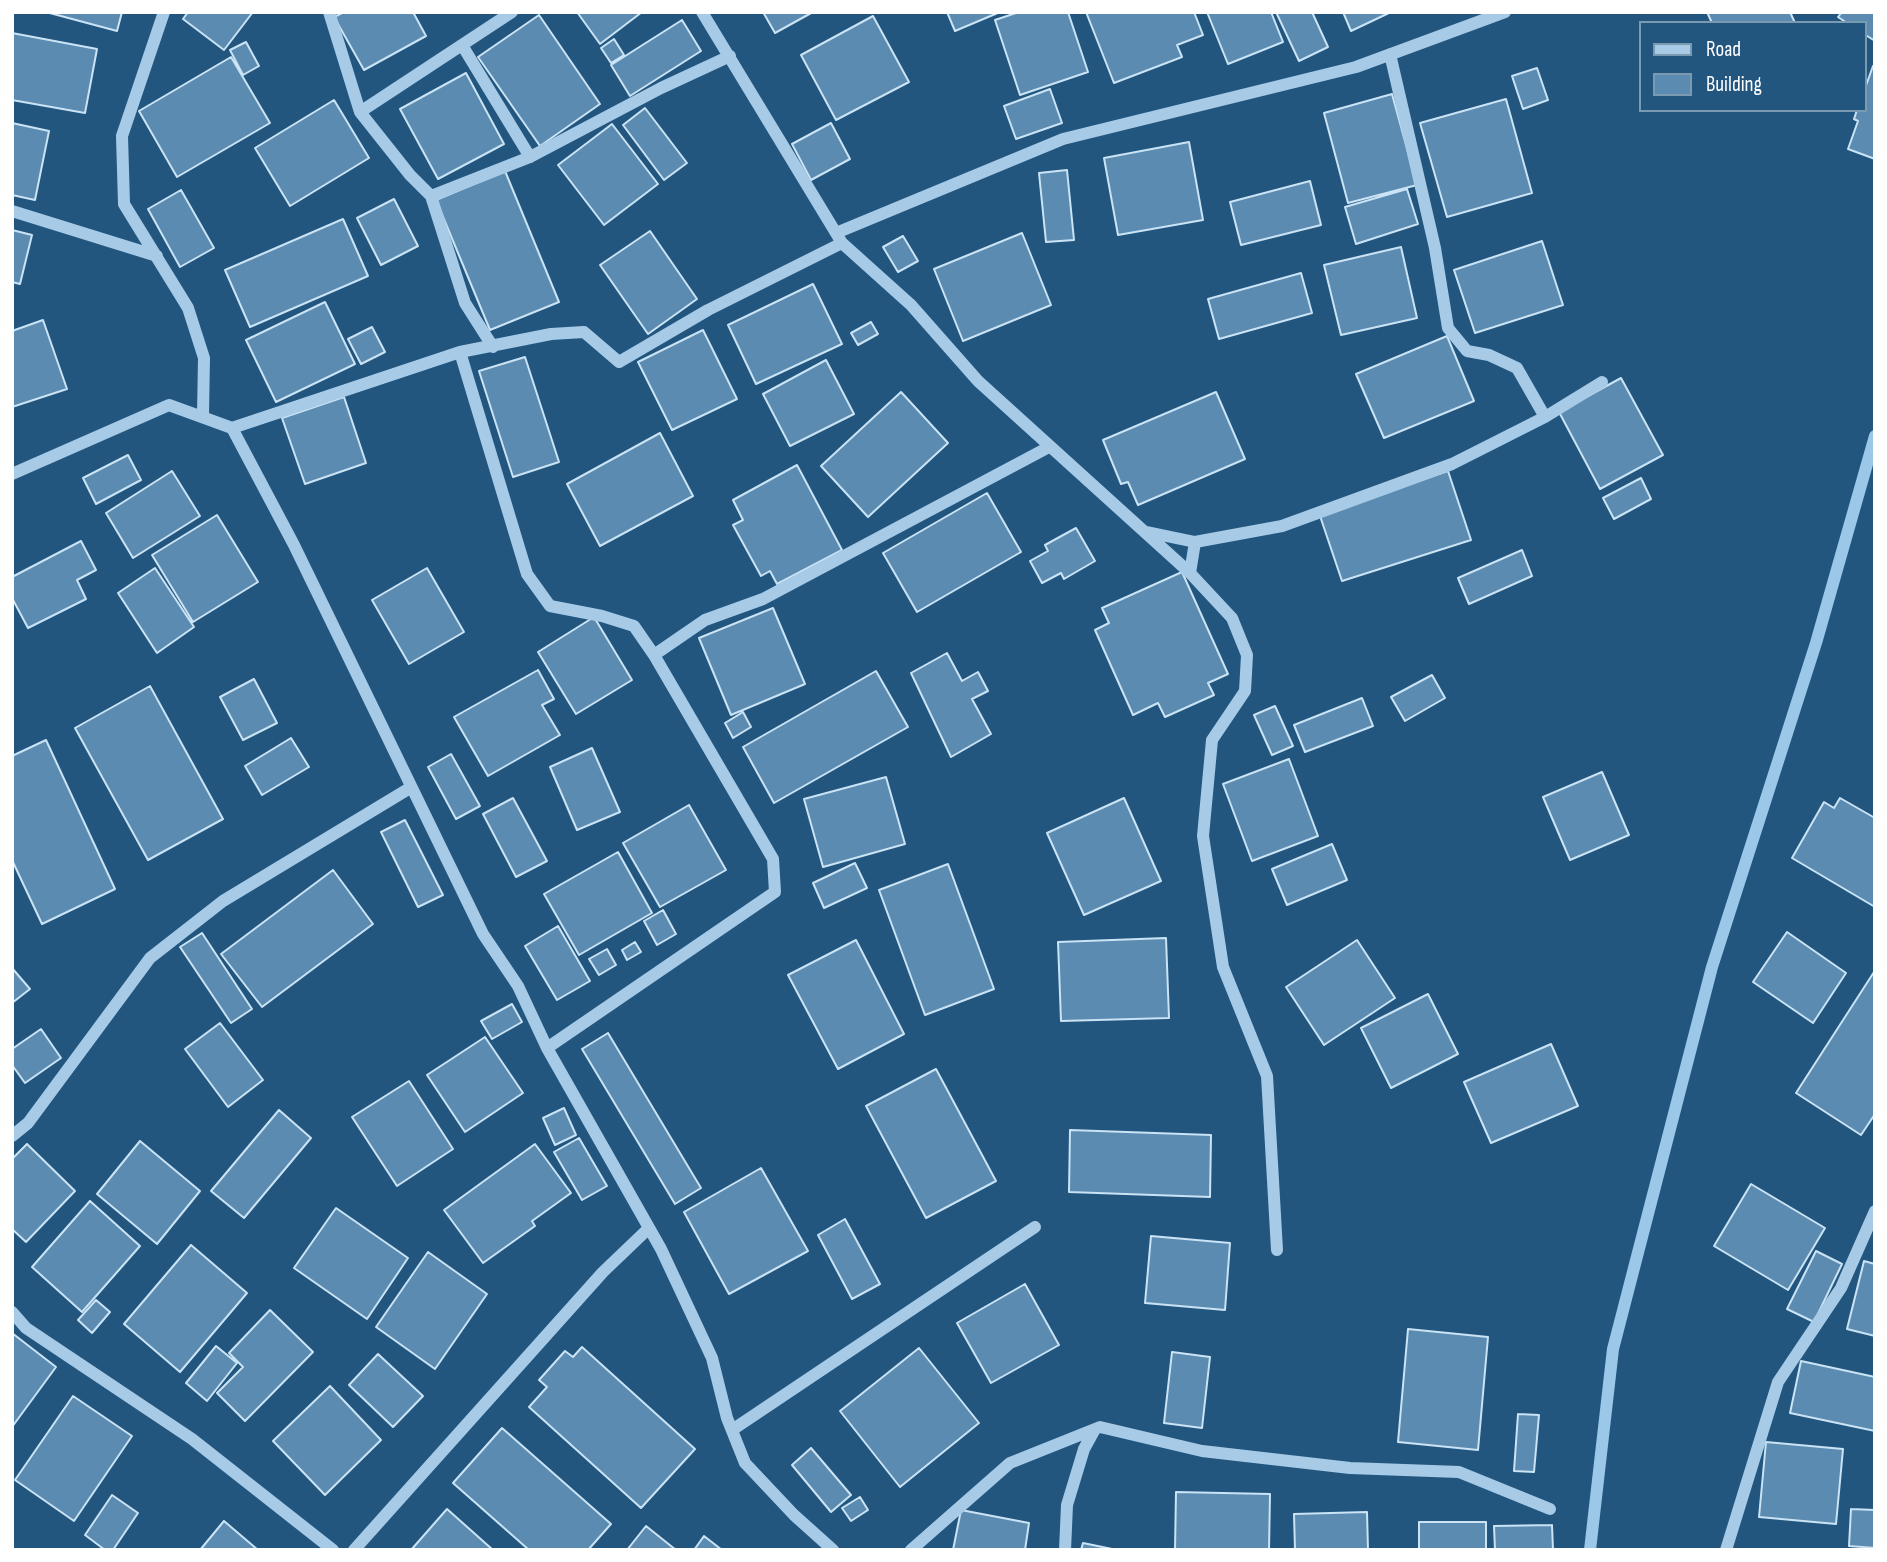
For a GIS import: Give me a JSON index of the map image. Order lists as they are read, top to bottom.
{
  "legend": ["Road", "Building"]
}
